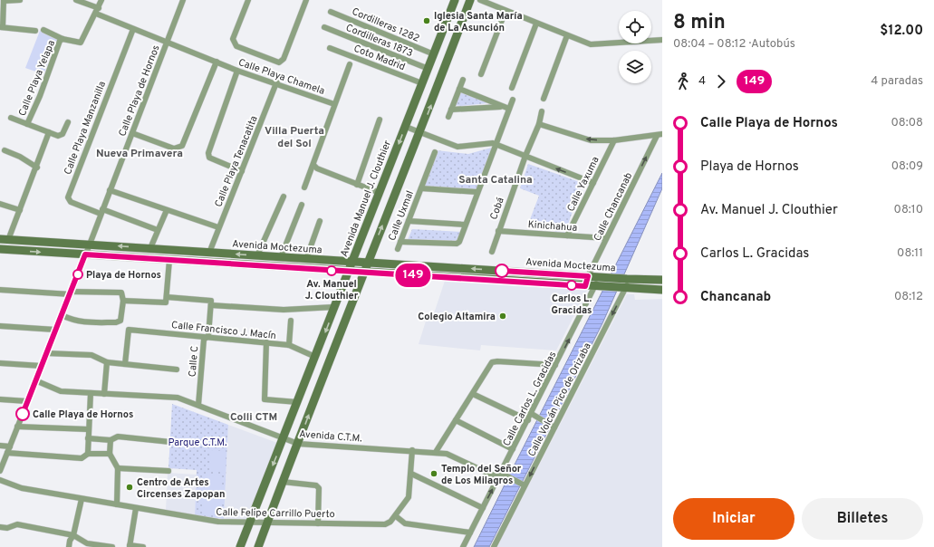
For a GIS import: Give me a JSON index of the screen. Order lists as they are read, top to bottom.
{
  "streets": {
    "street": [
      "Cordilleras 1282",
      "Cordilleras 1873",
      "Coto Madrid",
      "Calle Playa Chamela",
      "Calle Playa Yelapa",
      "Calle Playa de Hornos",
      "Calle Playa Manzanilla",
      "Calle Playa Tenacatita",
      "Calle Yaxuma",
      "Avenida Manuel J. Clouthier",
      "Calle Chancanab",
      "Cobá",
      "Calle Uxmal",
      "Kinichahua",
      "Avenida Moctezuma",
      "Calle Francisco J. Macín",
      "Calle C",
      "Calle Carlos L. Gracidas",
      "Calle Volcán Pico de Orizaba",
      "Avenida C.T.M.",
      "Calle Felipe Carrillo Puerto"
    ]
  },
  "crossings": [
    ["Cordilleras 1282", "Avenida Manuel J. Clouthier"],
    ["Cordilleras 1873", "Avenida Manuel J. Clouthier"],
    ["Coto Madrid", "Avenida Manuel J. Clouthier"],
    ["Calle Playa Chamela", "Calle Playa de Hornos"],
    ["Calle Playa Chamela", "Calle Playa Manzanilla"],
    ["Calle Playa Chamela", "Calle Playa Tenacatita"],
    ["Calle Playa de Hornos", "Calle Playa Manzanilla"],
    ["Calle Playa de Hornos", "Avenida Moctezuma"],
    ["Calle Playa de Hornos", "Avenida C.T.M."],
    ["Calle Playa Tenacatita", "Avenida Moctezuma"],
    ["Calle Yaxuma", "Kinichahua"],
    ["Avenida Manuel J. Clouthier", "Avenida Moctezuma"],
    ["Avenida Manuel J. Clouthier", "Calle Francisco J. Macín"],
    ["Avenida Manuel J. Clouthier", "Avenida C.T.M."],
    ["Avenida Manuel J. Clouthier", "Calle Felipe Carrillo Puerto"],
    ["Calle Chancanab", "Kinichahua"],
    ["Calle Chancanab", "Avenida Moctezuma"],
    ["Cobá", "Kinichahua"],
    ["Avenida Moctezuma", "Calle Carlos L. Gracidas"],
    ["Avenida Moctezuma", "Calle Volcán Pico de Orizaba"],
    ["Calle Francisco J. Macín", "Calle C"],
    ["Calle C", "Avenida C.T.M."],
    ["Calle Carlos L. Gracidas", "Avenida C.T.M."],
    ["Avenida C.T.M.", "Calle Felipe Carrillo Puerto"]
  ],
  "one_way": ["Calle Chancanab", "Calle Carlos L. Gracidas", "Calle Volcán Pico de Orizaba"],
  "districts": [
    "Villa Puerta del Sol",
    "Nueva Primavera",
    "Santa Catalina",
    "Colli CTM"
  ],
  "parks": ["Parque C.T.M."],
  "places": [
    "Iglesia Santa María de La Asunción",
    "Av. Manuel J. Clouthier",
    "Playa de Hornos",
    "Carlos L. Gracidas",
    "Colegio Altamira",
    "Calle Playa de Hornos",
    "Templo del Señor de Los Milagros",
    "Centro de Artes Circenses Zapopan"
  ],
  "lines": ["bus line 149"],
  "page": {
    "on_map": "149",
    "heading": ["8 min", "08:04 – 08:12 · Autobús", "$12.00"],
    "legs": ["4", "149", "4 paradas"],
    "list": [
      {
        "name": "Calle Playa de Hornos",
        "value": "08:08"
      },
      {
        "name": "Playa de Hornos",
        "value": "08:09"
      },
      {
        "name": "Av. Manuel J. Clouthier",
        "value": "08:10"
      },
      {
        "name": "Carlos L. Gracidas",
        "value": "08:11"
      },
      {
        "name": "Chancanab",
        "value": "08:12"
      }
    ],
    "buttons": ["Iniciar", "Billetes"]
  }
}
